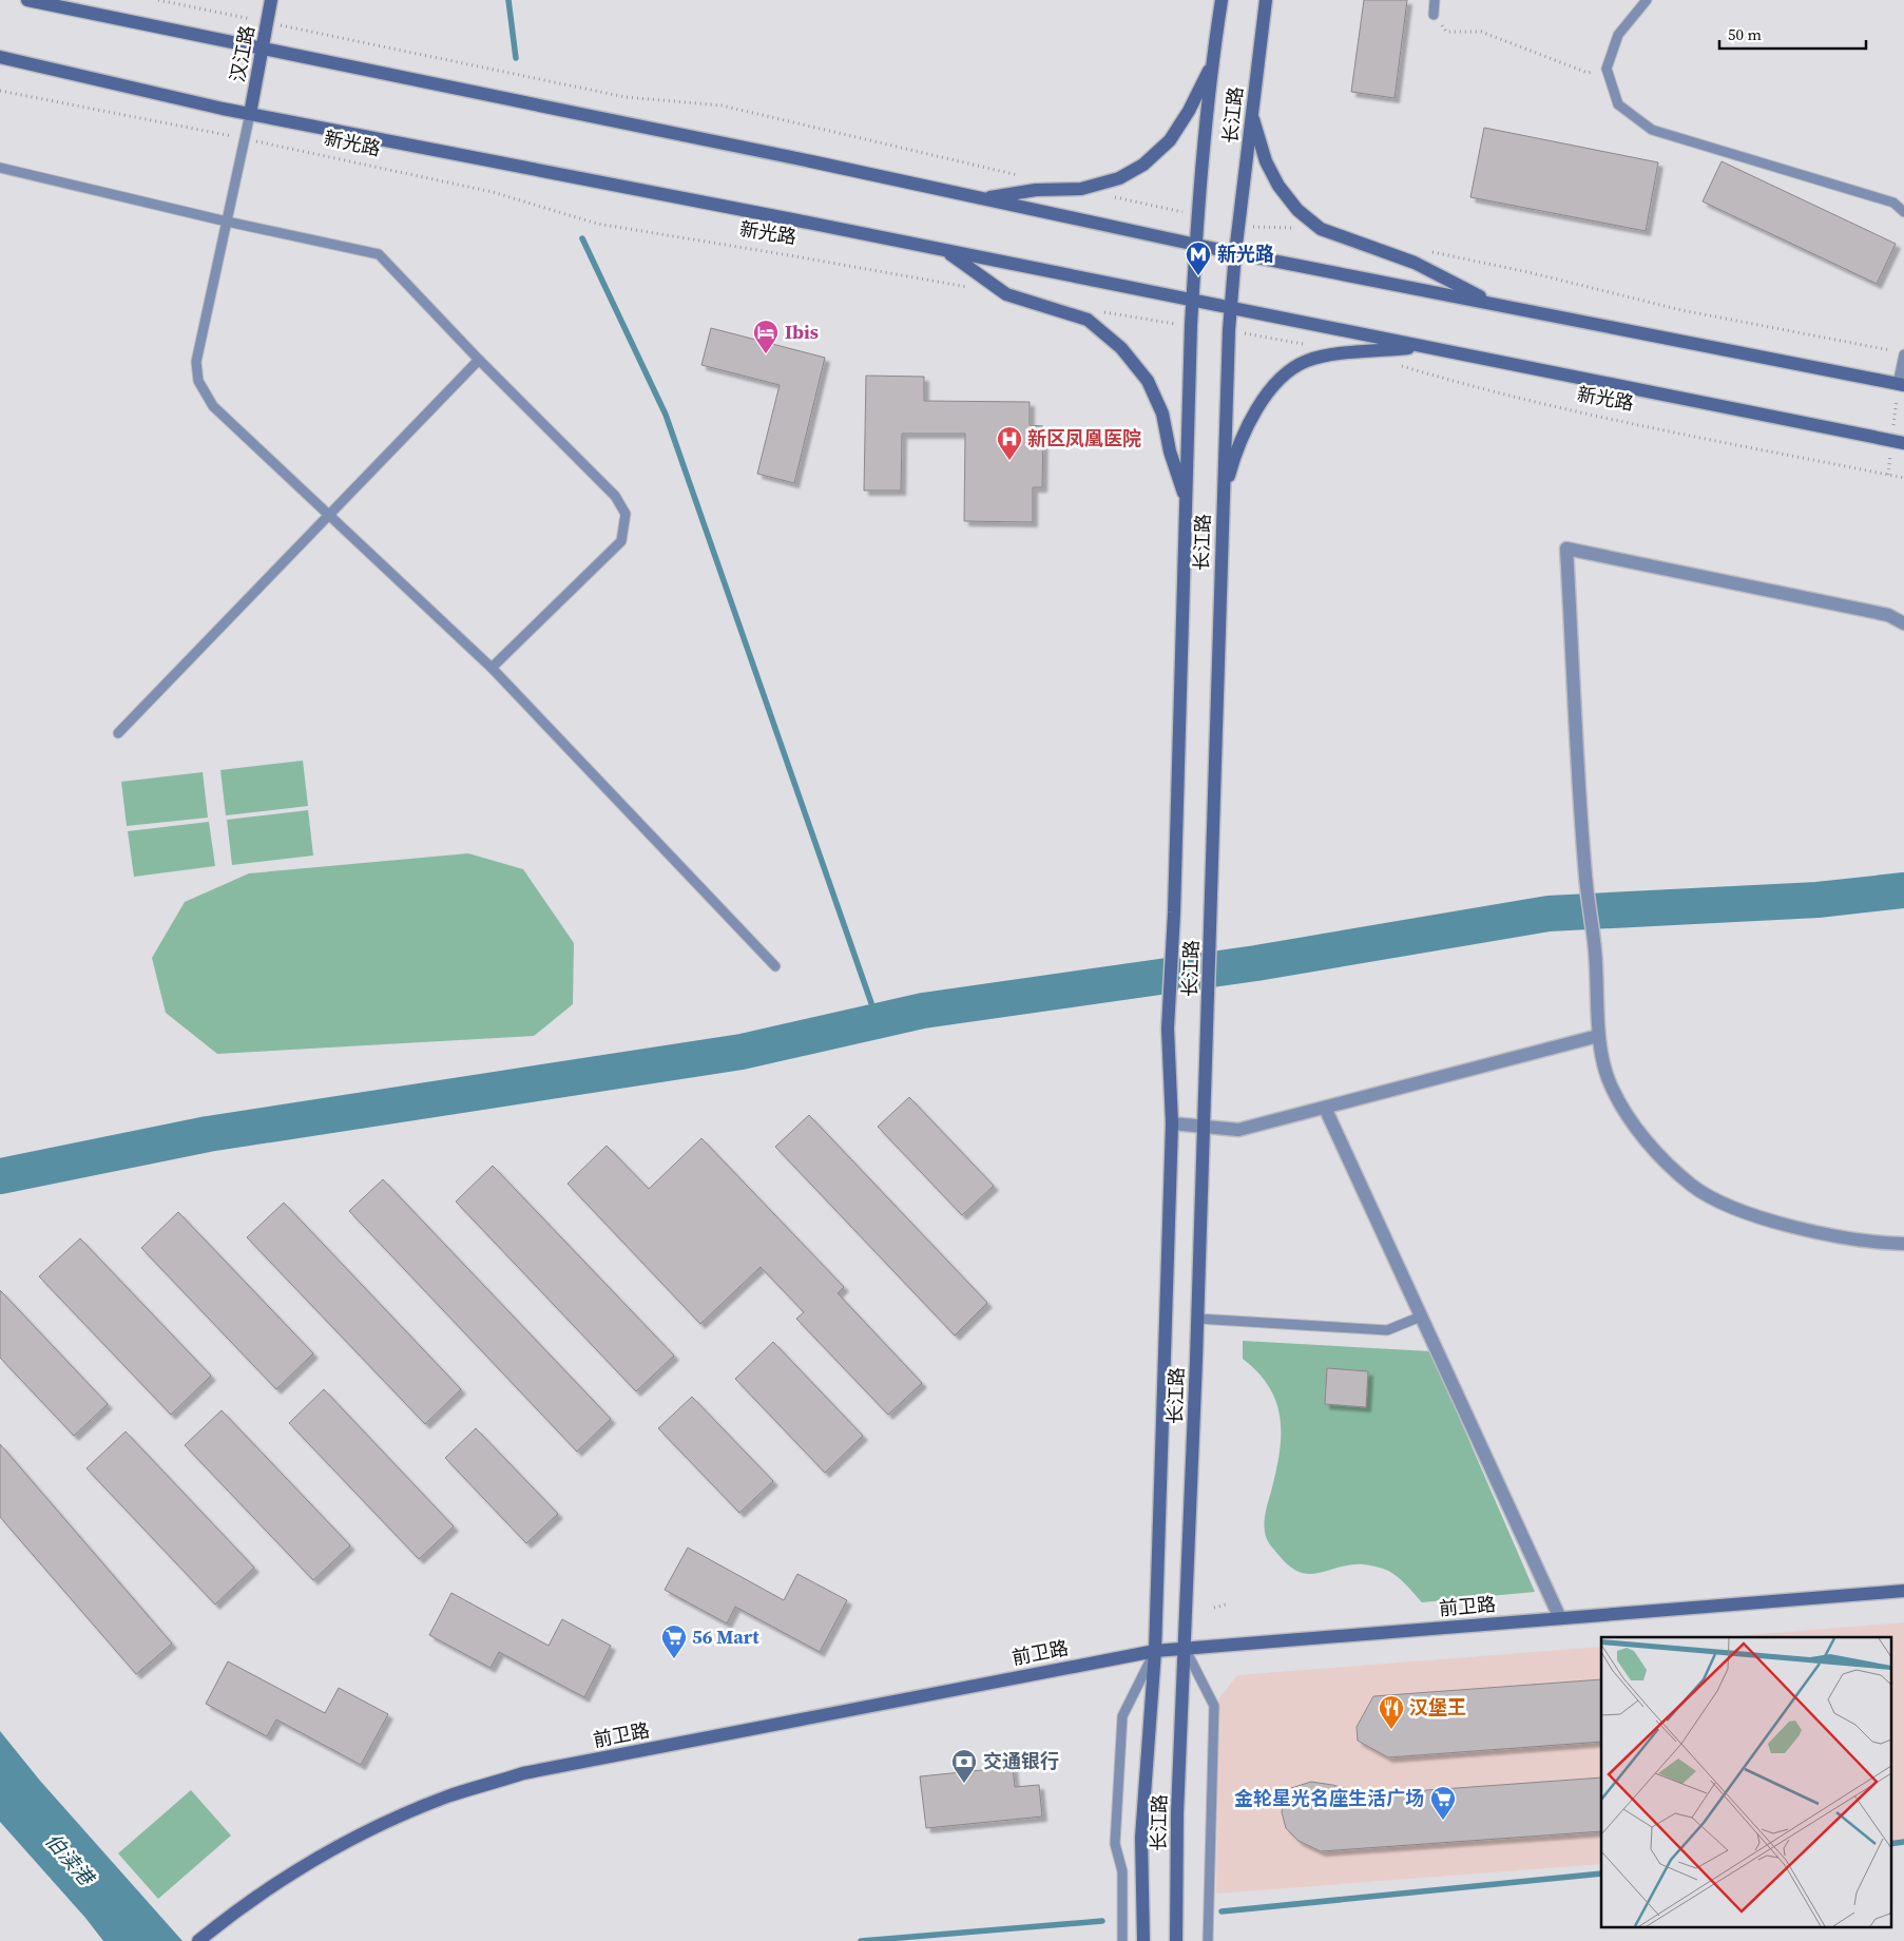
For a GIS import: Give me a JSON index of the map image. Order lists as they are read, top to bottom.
{
  "streets": {
    "main road": [
      "汉江路",
      "长江路",
      "新光路",
      "前卫路"
    ]
  },
  "crossings": [
    ["汉江路", "新光路"],
    ["长江路", "新光路"],
    ["长江路", "前卫路"]
  ],
  "water": ["伯渎港"],
  "places": {
    "metro station": ["新光路"],
    "hotel": ["Ibis"],
    "hospital": ["新区凤凰医院"],
    "supermarket": ["56 Mart", "金轮星光名座生活广场"],
    "restaurant": ["汉堡王"],
    "bank": ["交通银行"]
  },
  "scale_bar": "50 m"
}
